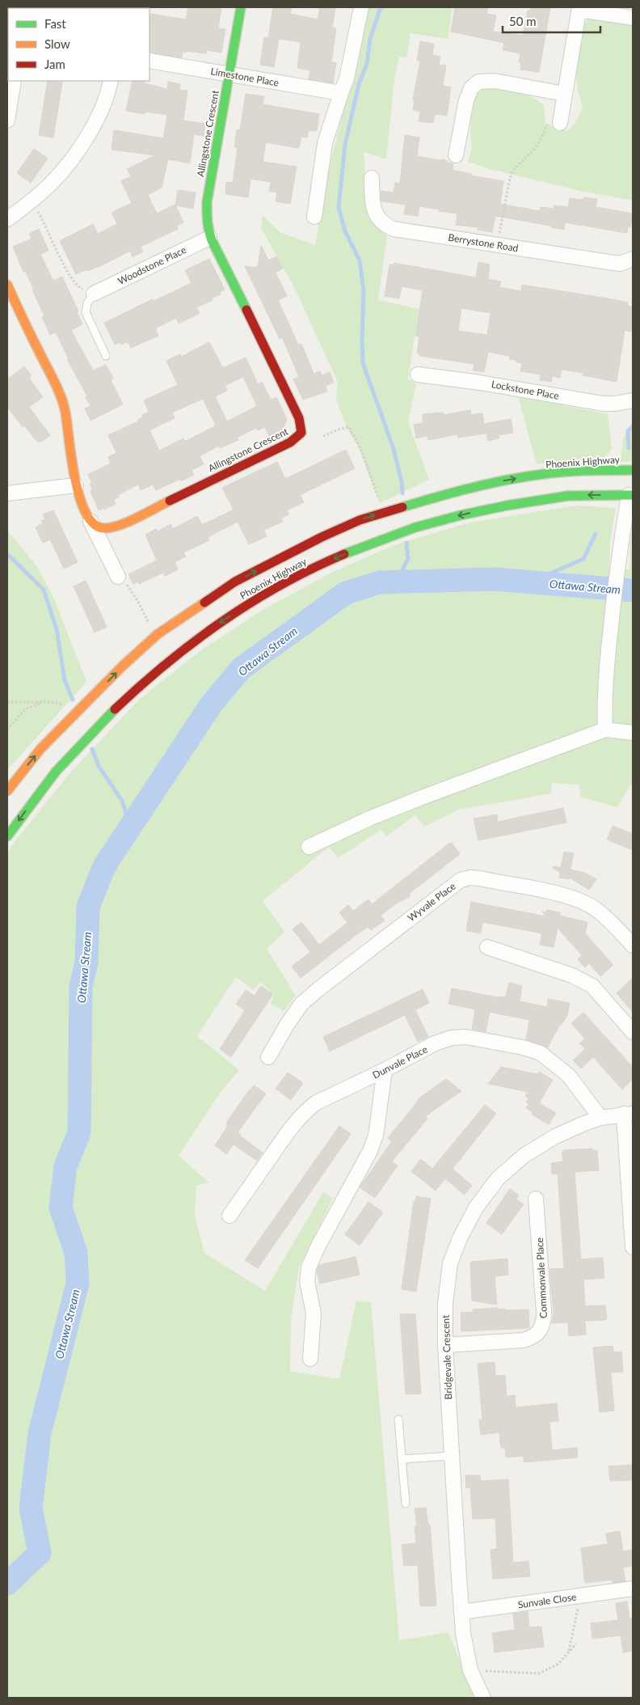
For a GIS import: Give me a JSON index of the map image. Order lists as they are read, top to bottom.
{
  "streets": {
    "main road": ["Allingstone Crescent", "Phoenix Highway"],
    "street": [
      "Limestone Place",
      "Berrystone Road",
      "Woodstone Place",
      "Lockstone Place",
      "Wyvale Place",
      "Dunvale Place",
      "Commonvale Place",
      "Bridgevale Crescent",
      "Sunvale Close"
    ]
  },
  "crossings": [
    ["Limestone Place", "Allingstone Crescent"],
    ["Allingstone Crescent", "Woodstone Place"],
    ["Dunvale Place", "Bridgevale Crescent"],
    ["Commonvale Place", "Bridgevale Crescent"],
    ["Bridgevale Crescent", "Sunvale Close"]
  ],
  "water": ["Ottawa Stream"],
  "legend": ["Fast", "Slow", "Jam"],
  "scale_bar": "50 m"
}
